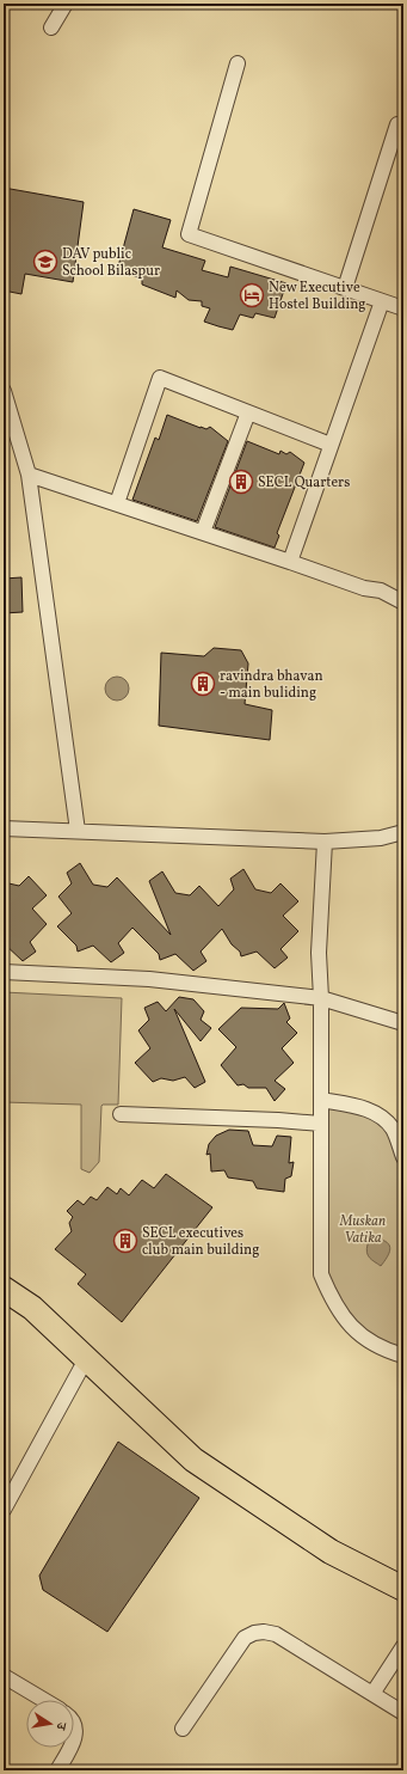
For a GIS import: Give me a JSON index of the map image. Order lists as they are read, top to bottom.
{
  "parks": ["Muskan Vatika"],
  "places": {
    "school or university": ["DAV public School Bilaspur"],
    "hotel": ["New Executive Hostel Building"],
    "building": ["SECL Quarters", "ravindra bhavan - main buliding", "SECL executives club main building"]
  },
  "north": "right"
}
